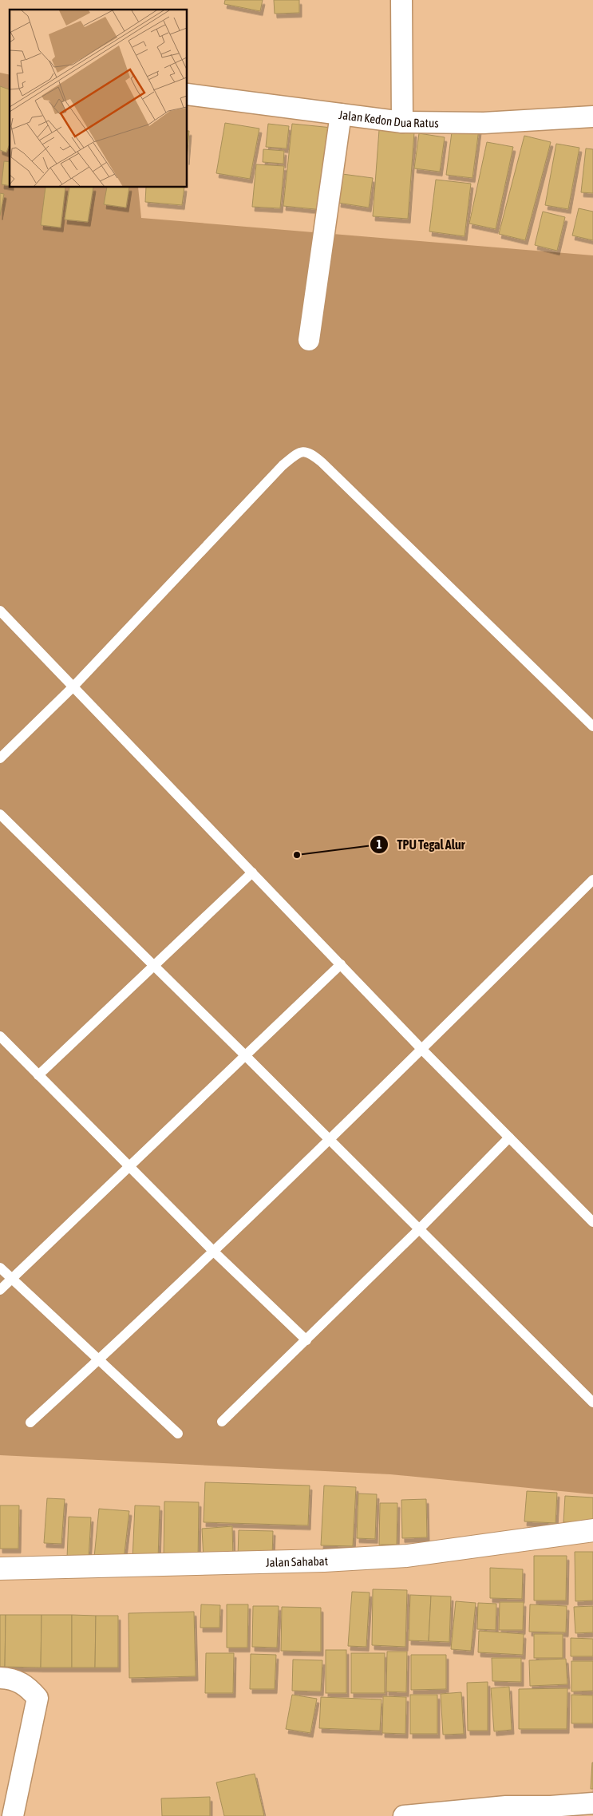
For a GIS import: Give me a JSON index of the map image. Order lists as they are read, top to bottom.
{
  "streets": {
    "street": ["Jalan Kedon Dua Ratus", "Jalan Sahabat"]
  },
  "places": ["TPU Tegal Alur"]
}
